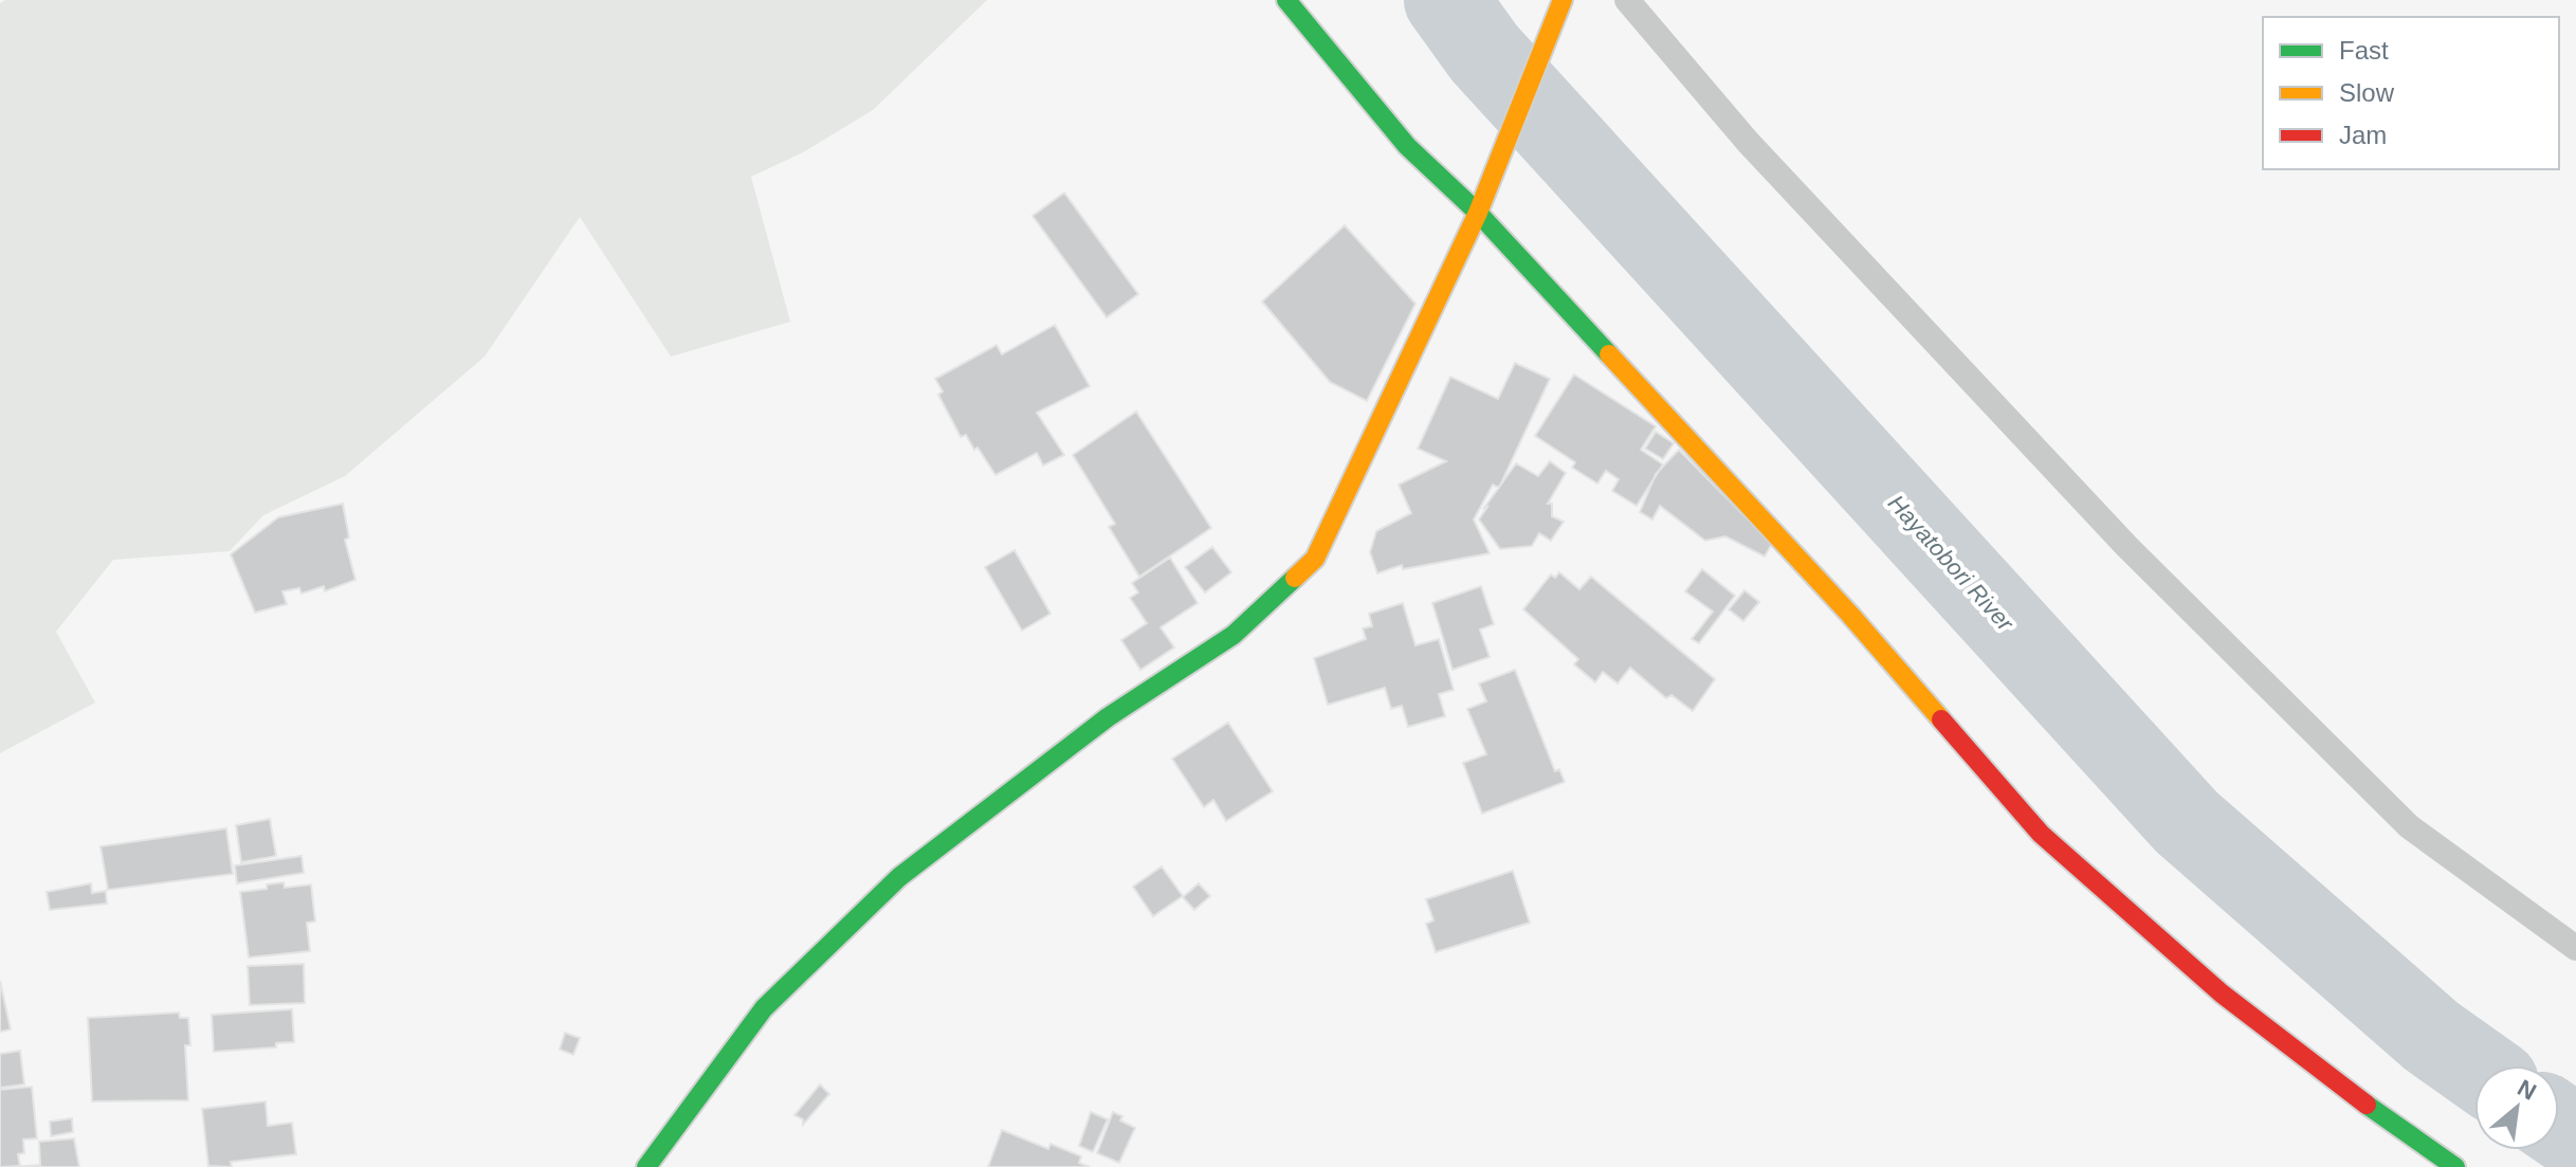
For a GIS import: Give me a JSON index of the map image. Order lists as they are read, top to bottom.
{
  "water": ["Hayatobori River"],
  "legend": ["Fast", "Slow", "Jam"],
  "north": "top right"
}
